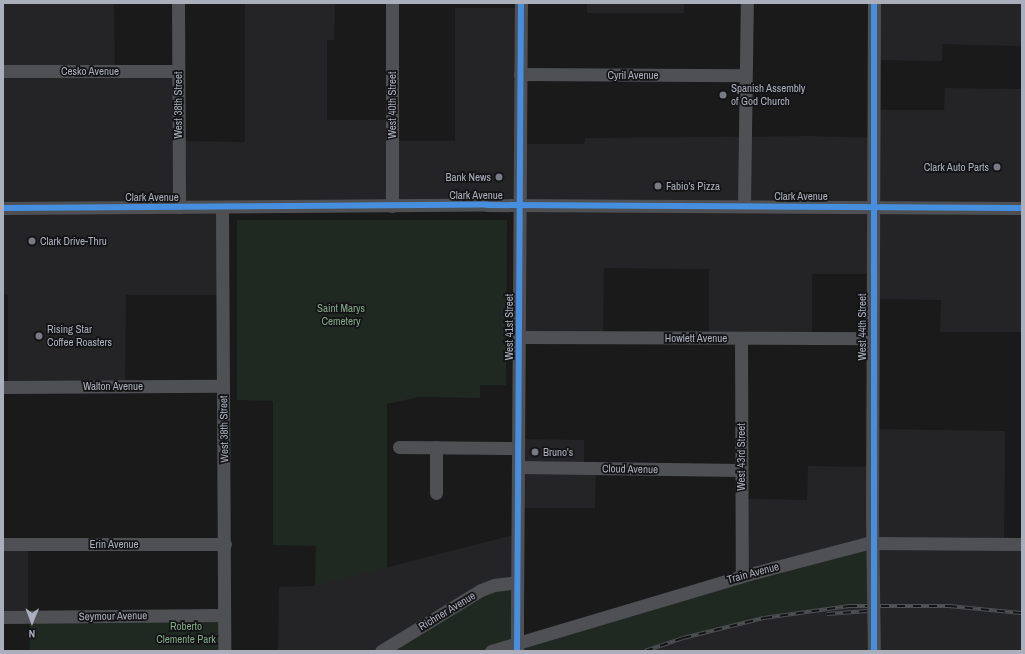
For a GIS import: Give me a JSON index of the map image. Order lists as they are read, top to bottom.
{
  "streets": {
    "street": [
      "Cesko Avenue",
      "Cyril Avenue",
      "West 38th Street",
      "West 40th Street",
      "Clark Avenue",
      "West 41st Street",
      "West 44th Street",
      "Howlett Avenue",
      "Walton Avenue",
      "West 43rd Street",
      "Cloud Avenue",
      "Erin Avenue",
      "Train Avenue",
      "Richner Avenue",
      "Seymour Avenue"
    ]
  },
  "crossings": [
    ["Cesko Avenue", "West 38th Street"],
    ["Cyril Avenue", "West 41st Street"],
    ["West 38th Street", "Clark Avenue"],
    ["West 38th Street", "Walton Avenue"],
    ["West 38th Street", "Erin Avenue"],
    ["West 38th Street", "Seymour Avenue"],
    ["West 40th Street", "Clark Avenue"],
    ["Clark Avenue", "West 41st Street"],
    ["Clark Avenue", "West 44th Street"],
    ["West 41st Street", "Howlett Avenue"],
    ["West 41st Street", "Cloud Avenue"],
    ["West 41st Street", "Richner Avenue"],
    ["West 44th Street", "Howlett Avenue"],
    ["Howlett Avenue", "West 43rd Street"],
    ["West 43rd Street", "Cloud Avenue"],
    ["West 43rd Street", "Train Avenue"]
  ],
  "parks": ["Saint Marys Cemetery", "Roberto Clemente Park"],
  "places": [
    "Spanish Assembly of God Church",
    "Clark Auto Parts",
    "Bank News",
    "Fabio's Pizza",
    "Clark Drive-Thru",
    "Rising Star Coffee Roasters",
    "Bruno's"
  ],
  "north": "bottom"
}
